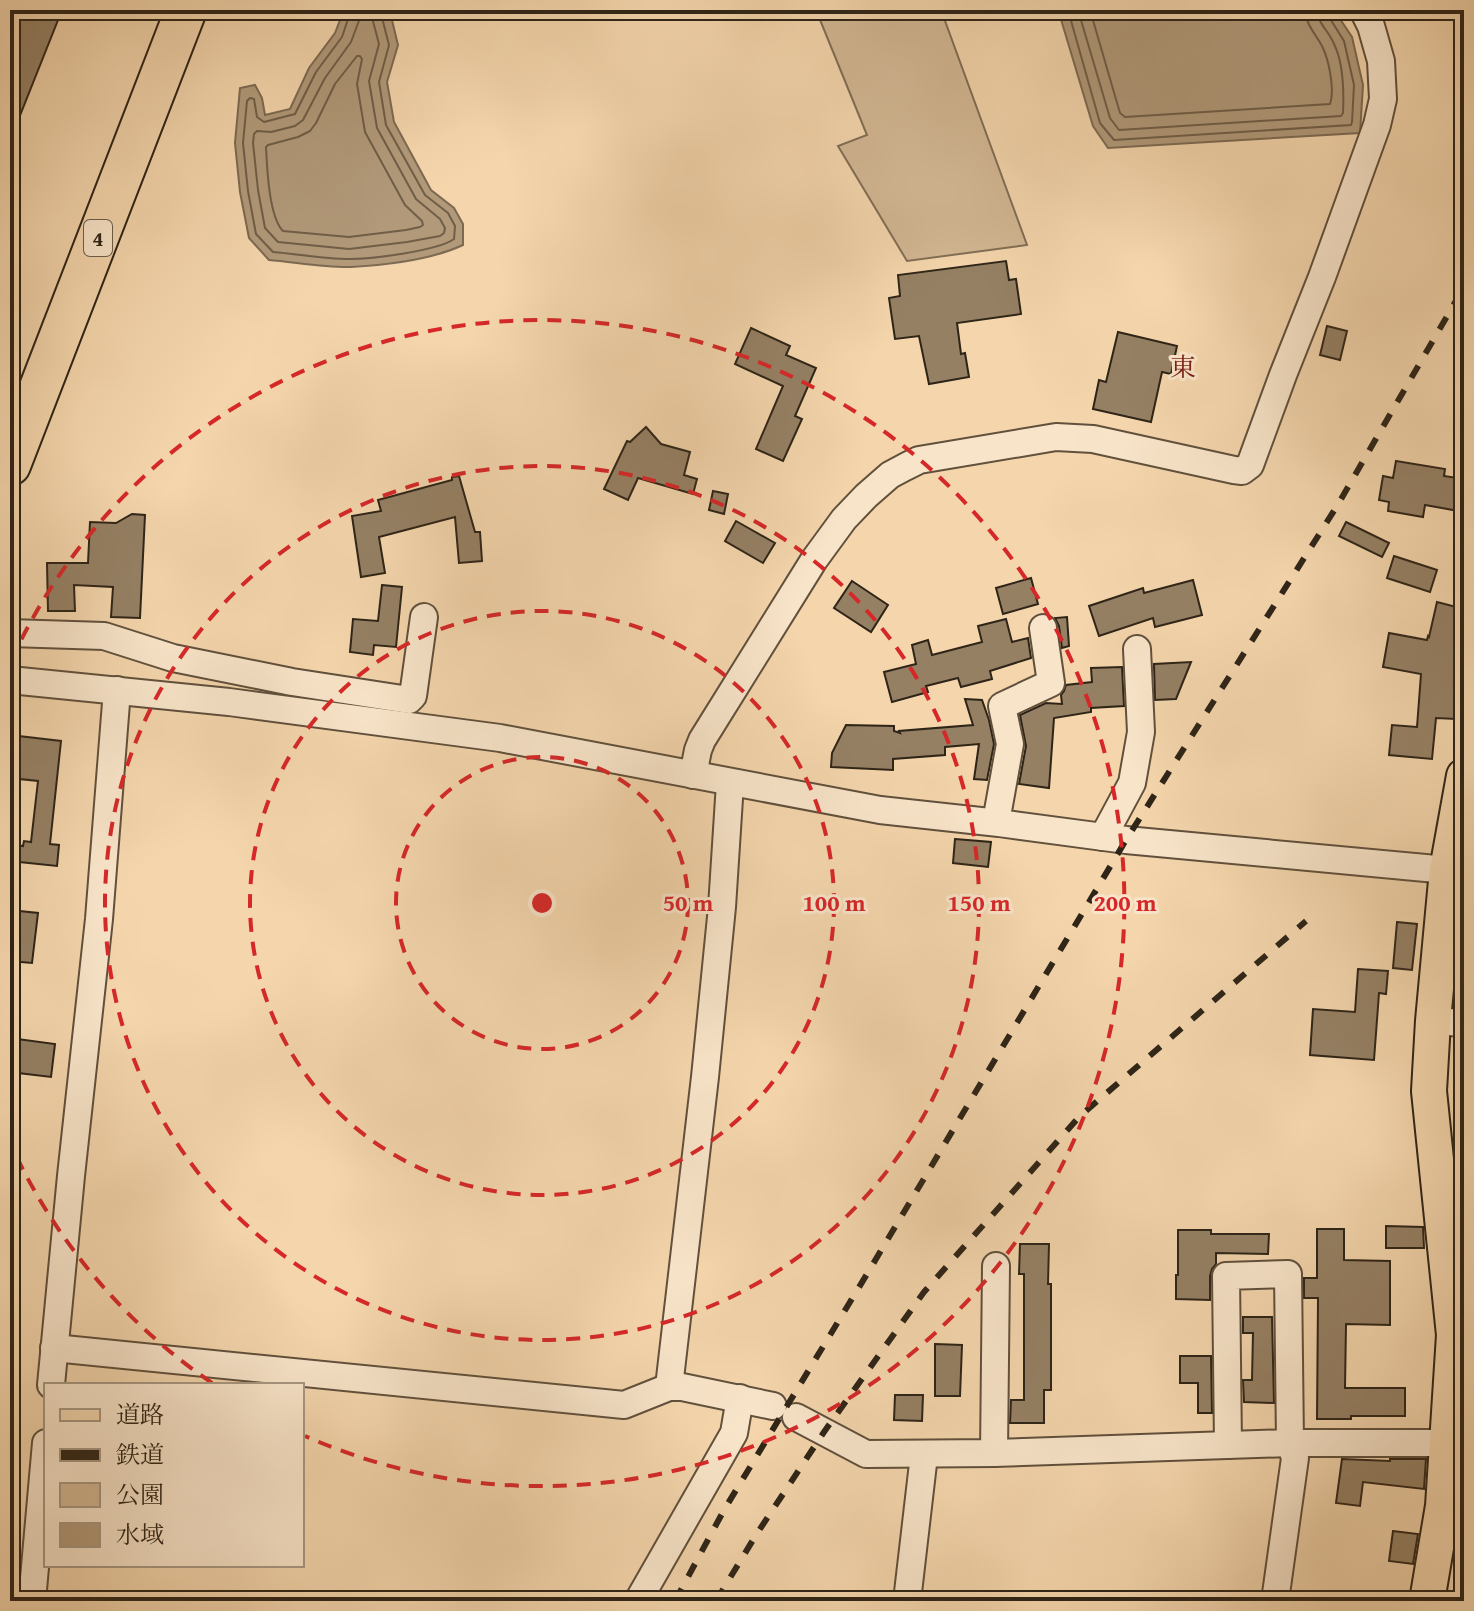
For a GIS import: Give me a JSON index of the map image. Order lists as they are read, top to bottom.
{
  "streets": {
    "highway": ["4"]
  },
  "districts": ["東"],
  "legend": [
    "道路",
    "鉄道",
    "公園",
    "水域"
  ],
  "rings": [
    "50 m",
    "100 m",
    "150 m",
    "200 m"
  ]
}
